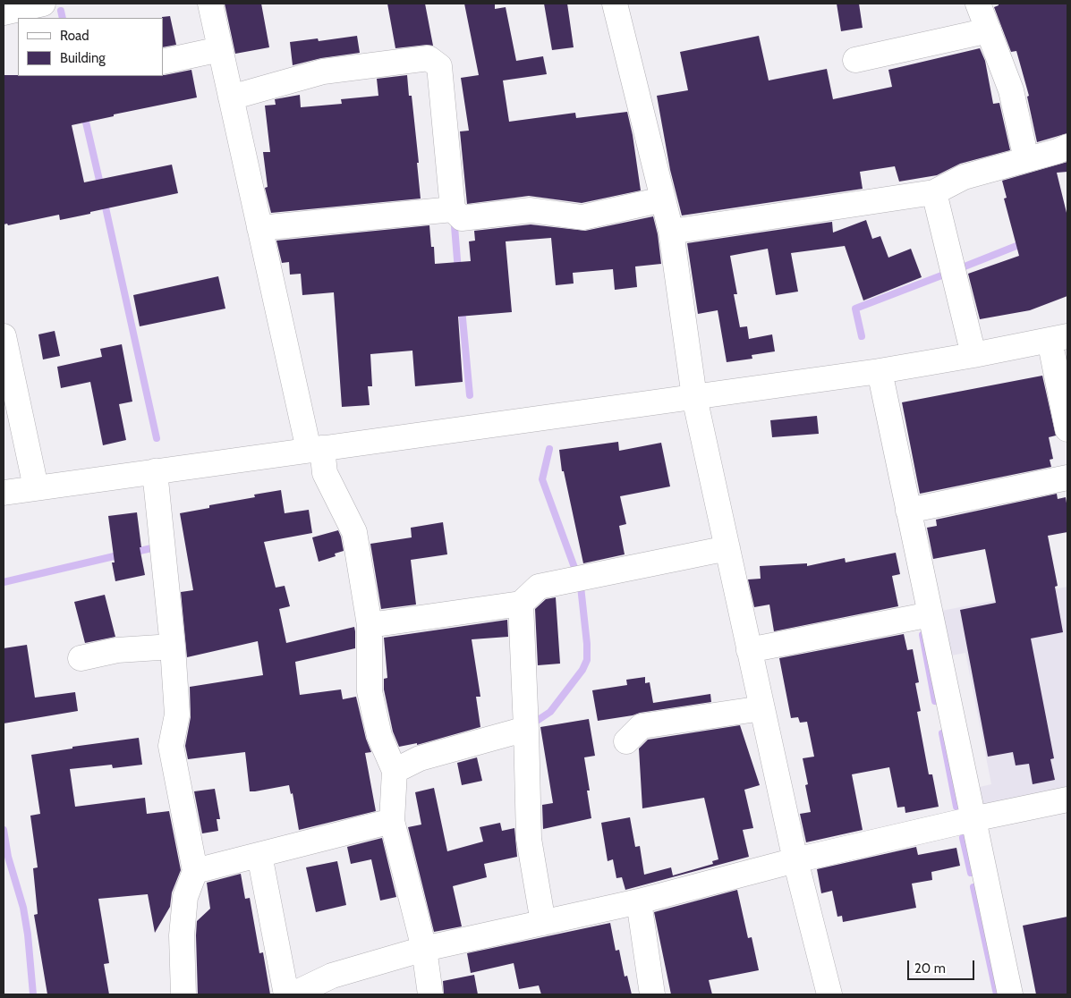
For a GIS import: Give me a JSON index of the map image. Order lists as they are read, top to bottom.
{
  "legend": ["Road", "Building"],
  "scale_bar": "20 m"
}
